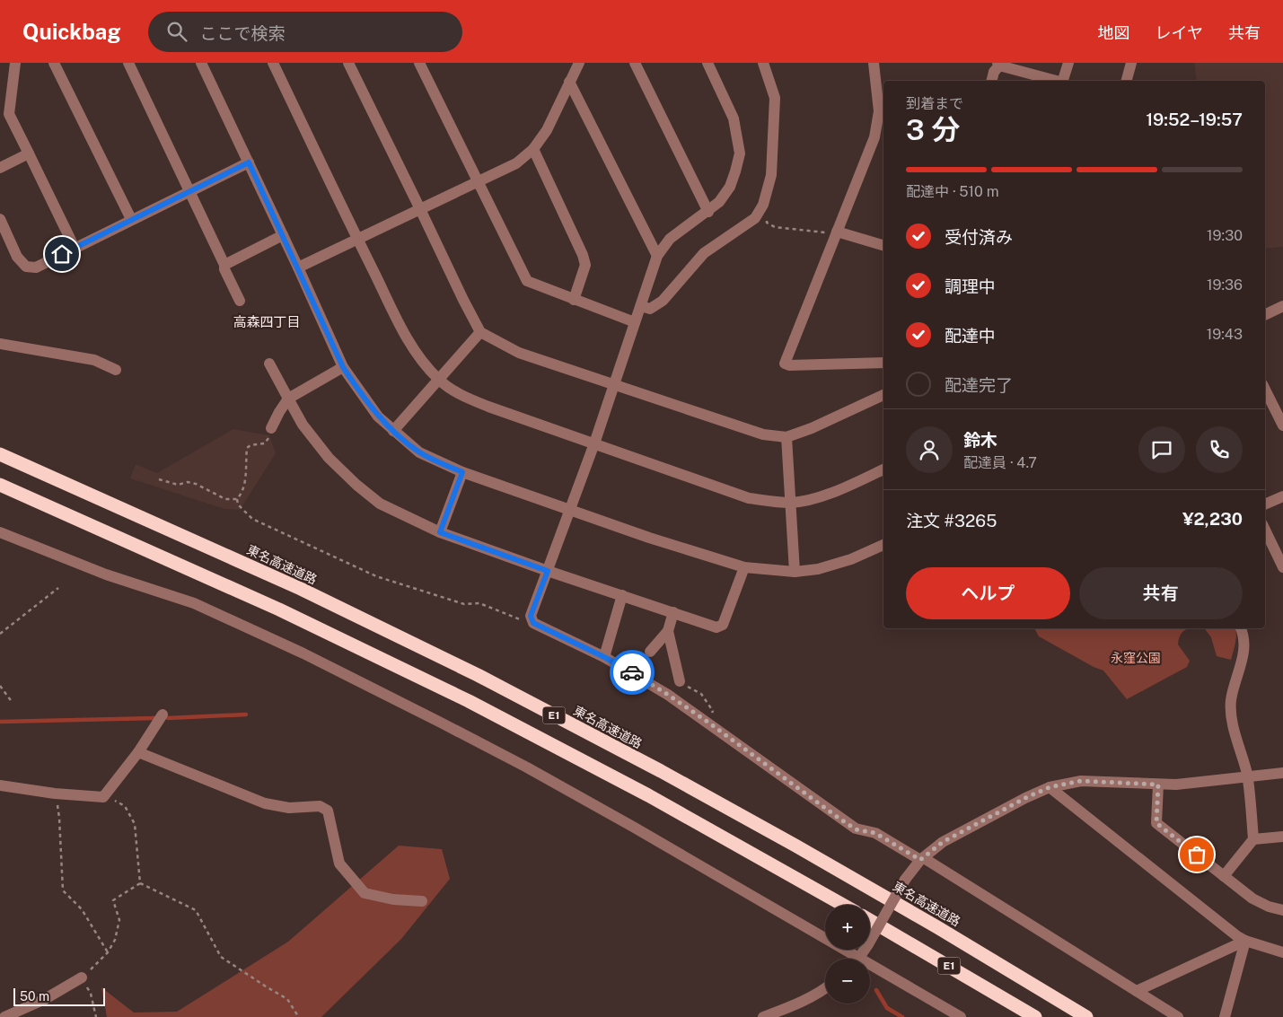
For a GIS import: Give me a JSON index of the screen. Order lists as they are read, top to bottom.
{
  "streets": {
    "highway": ["東名高速道路", "E1"]
  },
  "districts": ["高森四丁目"],
  "parks": ["永窪公園"],
  "scale_bar": "50 m",
  "page": {
    "header": "Quickbag",
    "search": "ここで検索",
    "nav": ["地図", "レイヤ", "共有"],
    "heading": ["3 分", "到着まで", "19:52–19:57"],
    "panel": [
      "鈴木",
      "配達員 · 4.7",
      "注文 #3265",
      "¥2,230"
    ],
    "bar": "配達中 · 510 m",
    "list": [
      ["受付済み", "19:30"],
      ["調理中", "19:36"],
      ["配達中", "19:43"],
      "配達完了"
    ],
    "buttons": ["ヘルプ", "共有"],
    "map_buttons": ["+", "−"],
    "scale": "50 m"
  }
}
